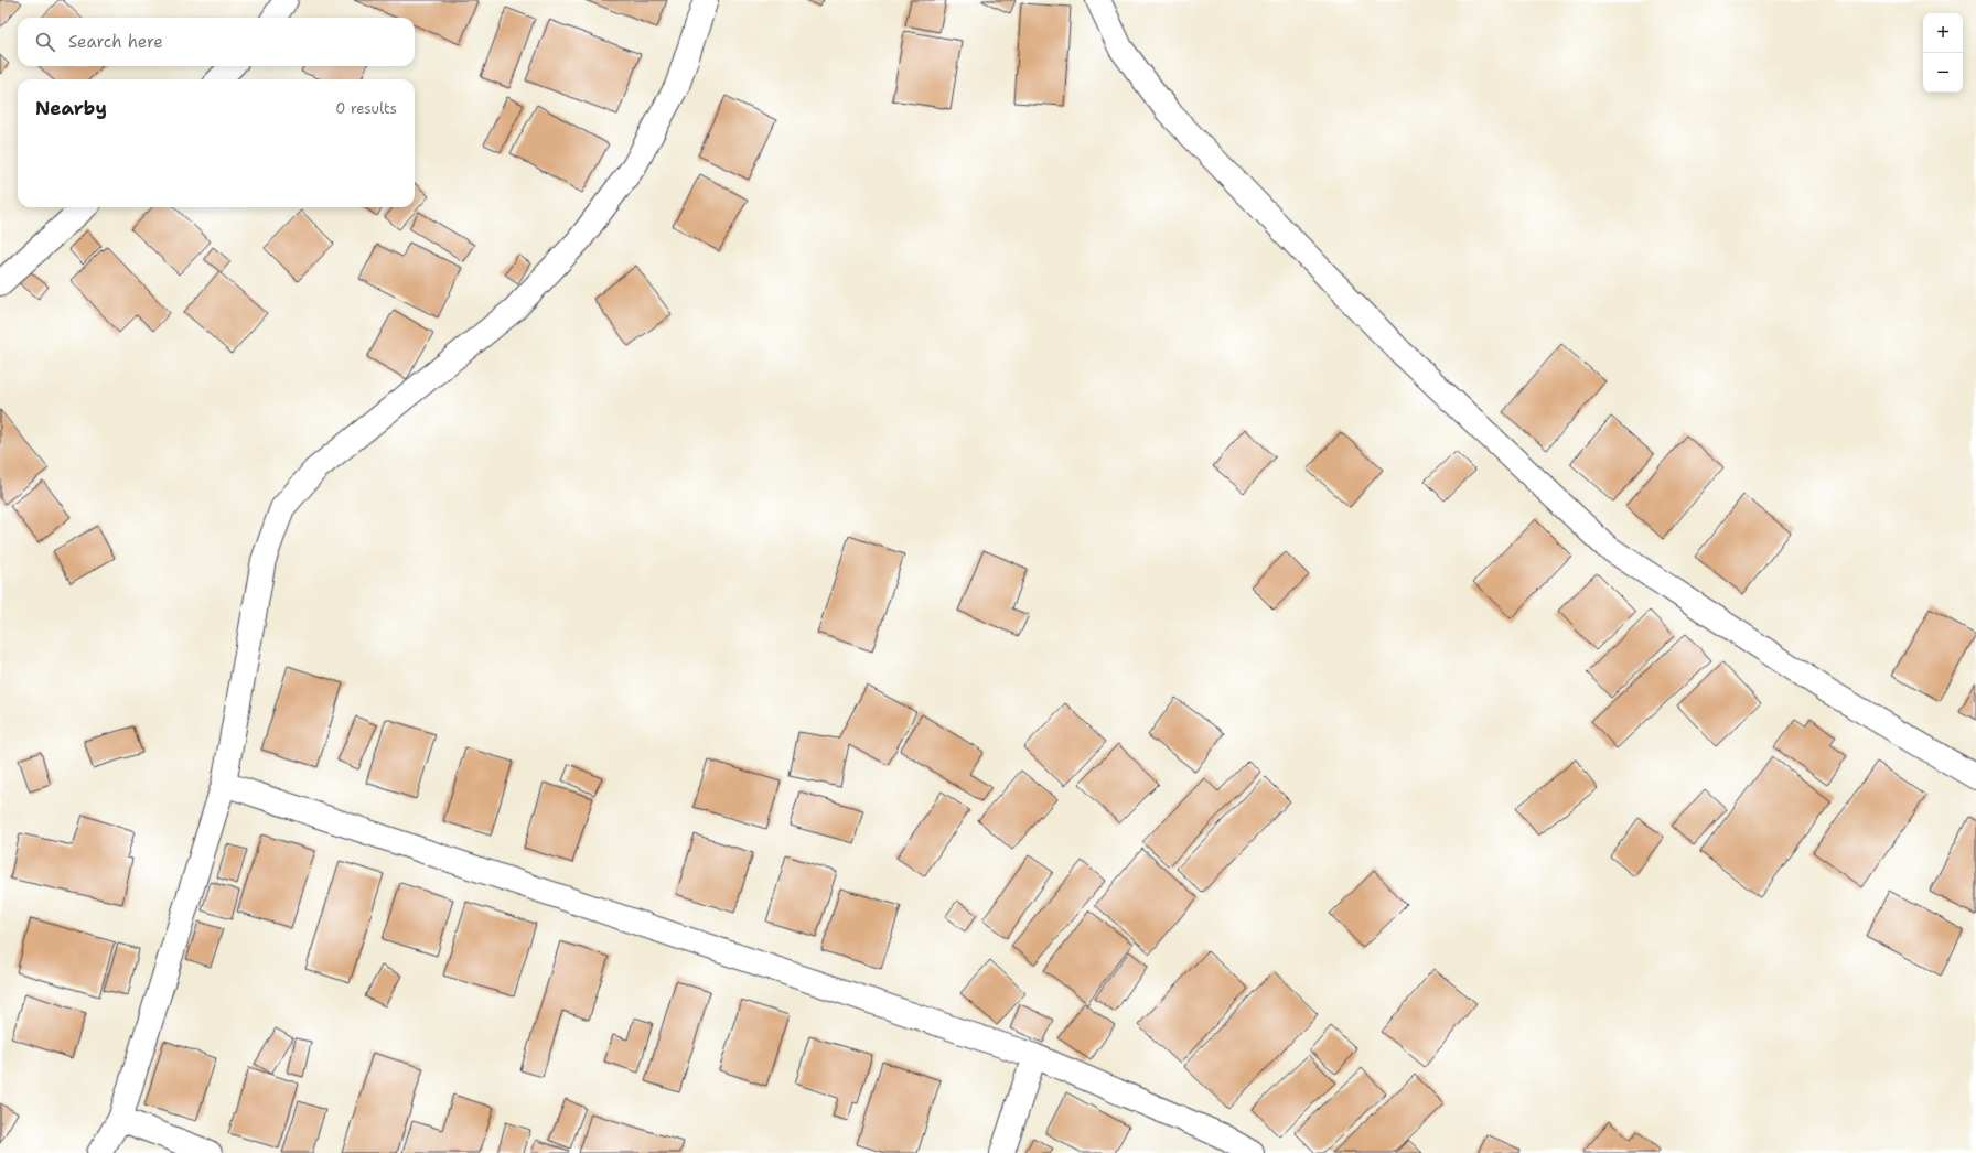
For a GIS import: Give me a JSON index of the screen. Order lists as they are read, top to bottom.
{
  "page": {
    "map_buttons": ["+", "−"],
    "search": "Search here",
    "heading": ["Nearby", "0 results"]
  }
}
